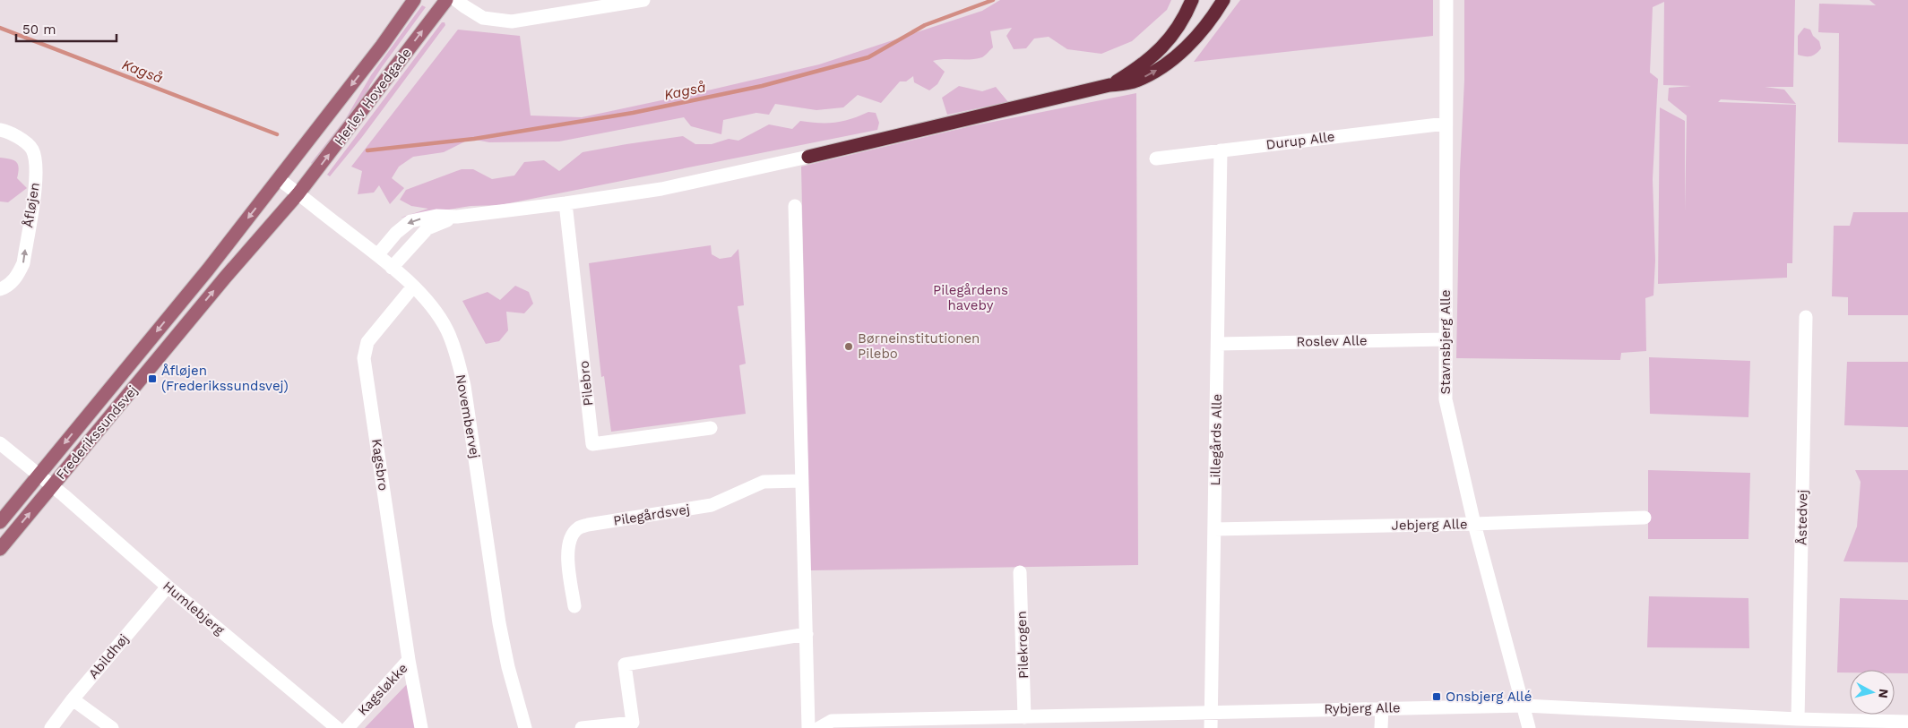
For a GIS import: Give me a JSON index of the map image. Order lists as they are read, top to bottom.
{
  "streets": {
    "main road": ["Herlev Hovedgade", "Frederikssundsvej"],
    "street": [
      "Durup Alle",
      "Åfløjen",
      "Roslev Alle",
      "Stavnsbjerg Alle",
      "Pilebro",
      "Novembervej",
      "Lillegårds Alle",
      "Kagsbro",
      "Pilegårdsvej",
      "Åstedvej",
      "Jebjerg Alle",
      "Humlebjerg",
      "Pilekrogen",
      "Abildhøj",
      "Kagsløkke",
      "Rybjerg Alle"
    ]
  },
  "crossings": [
    ["Herlev Hovedgade", "Novembervej"],
    ["Herlev Hovedgade", "Frederikssundsvej"],
    ["Durup Alle", "Stavnsbjerg Alle"],
    ["Durup Alle", "Lillegårds Alle"],
    ["Roslev Alle", "Stavnsbjerg Alle"],
    ["Roslev Alle", "Lillegårds Alle"],
    ["Stavnsbjerg Alle", "Jebjerg Alle"],
    ["Stavnsbjerg Alle", "Rybjerg Alle"],
    ["Novembervej", "Frederikssundsvej"],
    ["Novembervej", "Kagsbro"],
    ["Frederikssundsvej", "Humlebjerg"],
    ["Lillegårds Alle", "Jebjerg Alle"],
    ["Lillegårds Alle", "Rybjerg Alle"],
    ["Kagsbro", "Kagsløkke"],
    ["Åstedvej", "Rybjerg Alle"],
    ["Humlebjerg", "Abildhøj"],
    ["Pilekrogen", "Rybjerg Alle"]
  ],
  "one_way": ["Åfløjen"],
  "water": ["Kagså"],
  "parks": ["Pilegårdens haveby"],
  "places": {
    "other": ["Børneinstitutionen Pilebo"],
    "transit": ["Åfløjen (Frederikssundsvej)", "Onsbjerg Allé"]
  },
  "scale_bar": "50 m",
  "north": "right"
}
